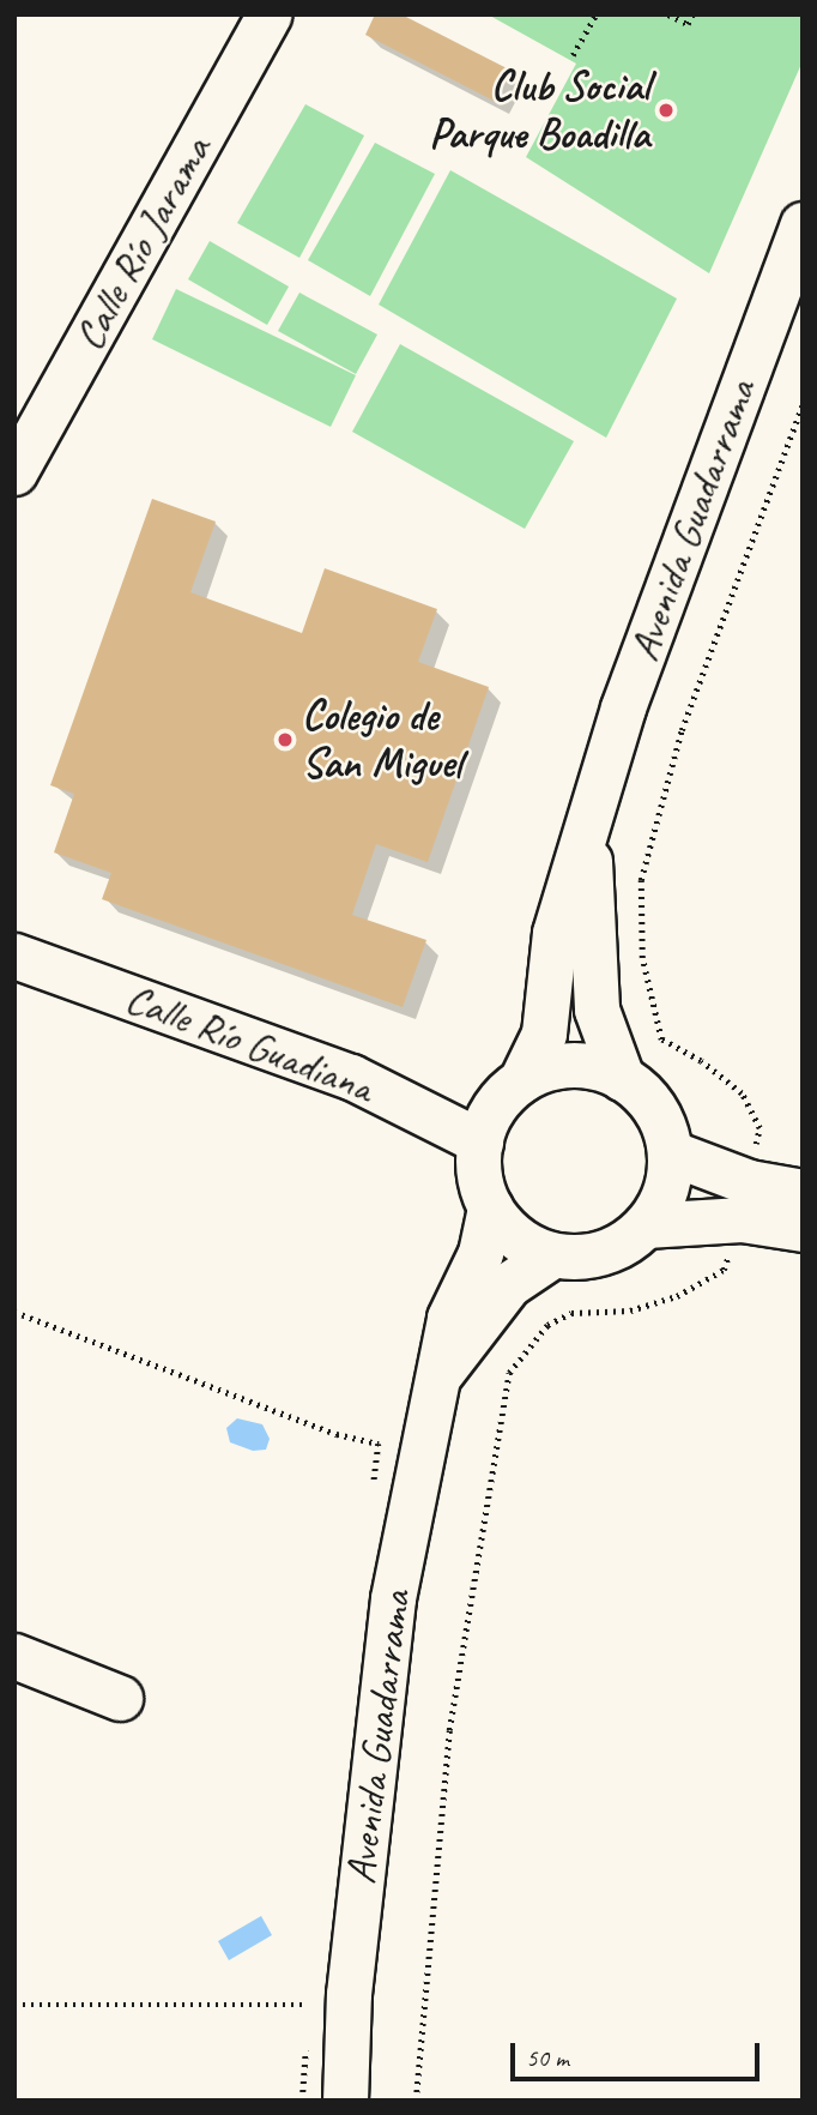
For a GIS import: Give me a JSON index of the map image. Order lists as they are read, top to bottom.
{
  "streets": {
    "street": ["Calle Río Jarama", "Avenida Guadarrama", "Calle Río Guadiana"]
  },
  "crossings": [
    ["Avenida Guadarrama", "Calle Río Guadiana"]
  ],
  "places": ["Club Social Parque Boadilla", "Colegio de San Miguel"],
  "scale_bar": "50 m"
}
